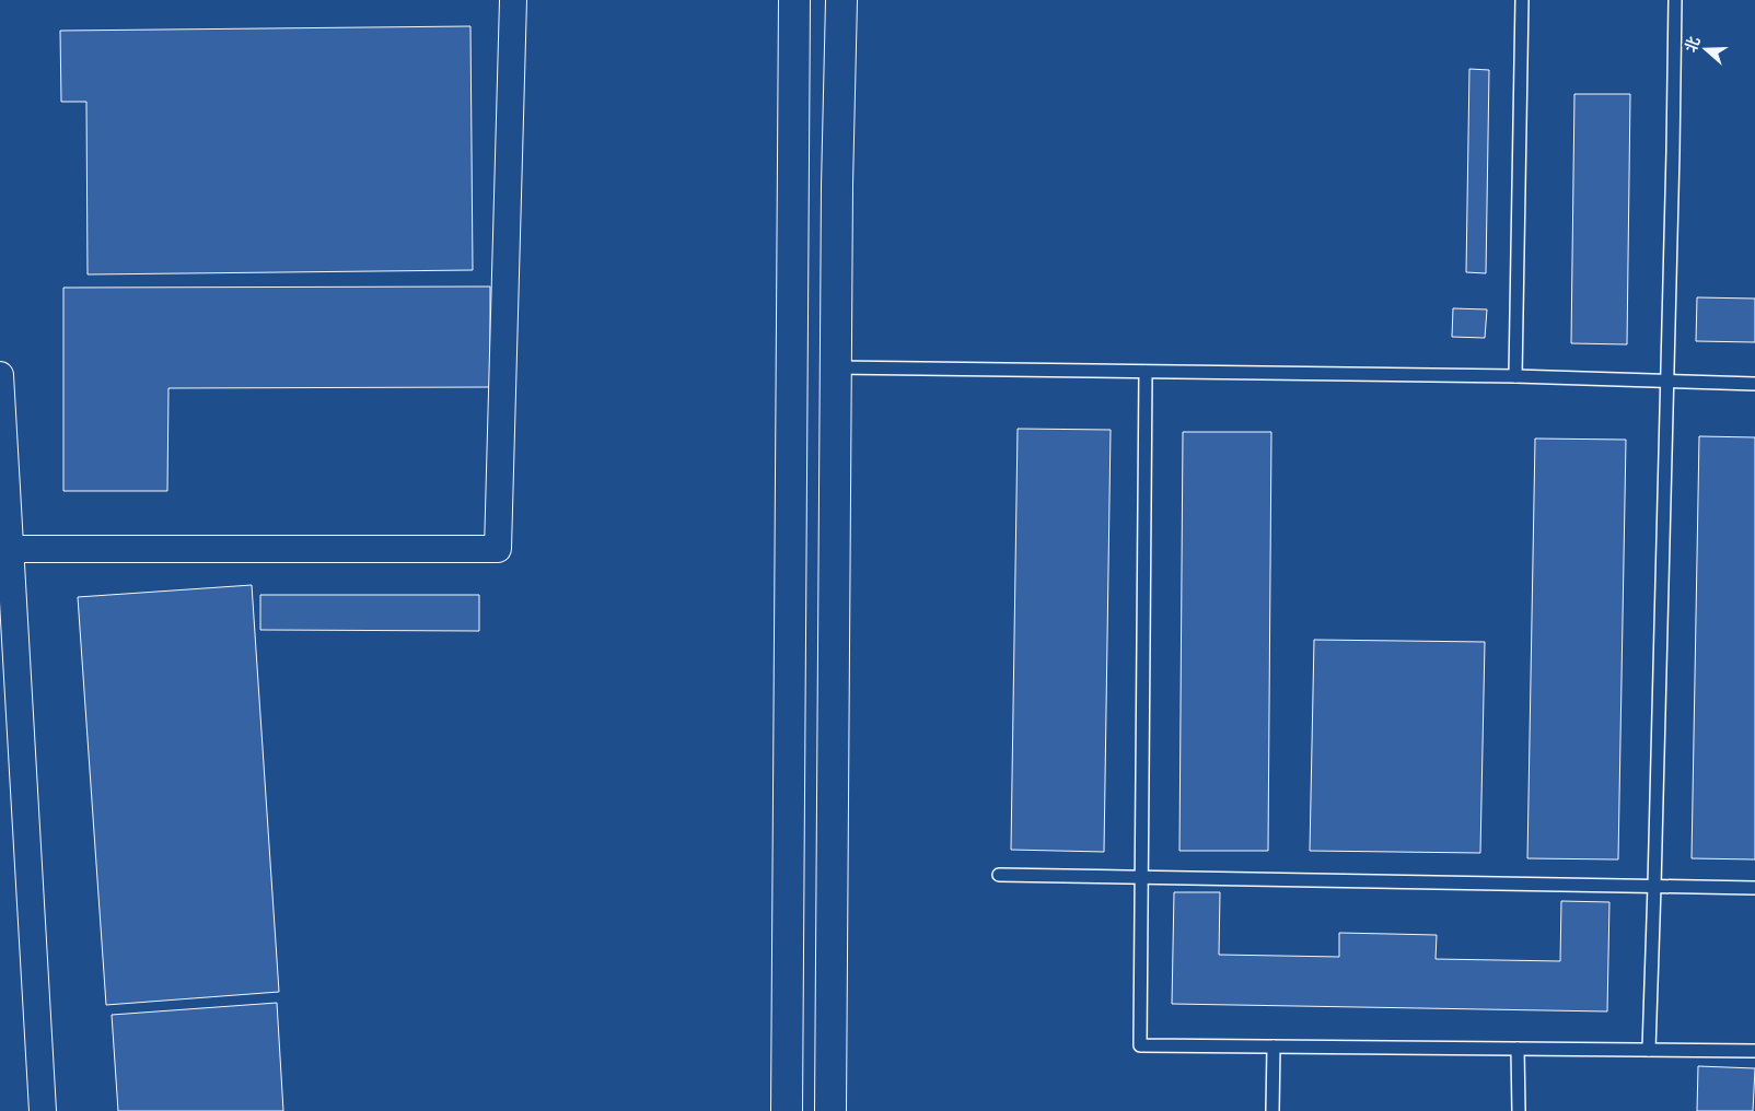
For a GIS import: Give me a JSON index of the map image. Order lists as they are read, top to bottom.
{
  "north": "left"
}
